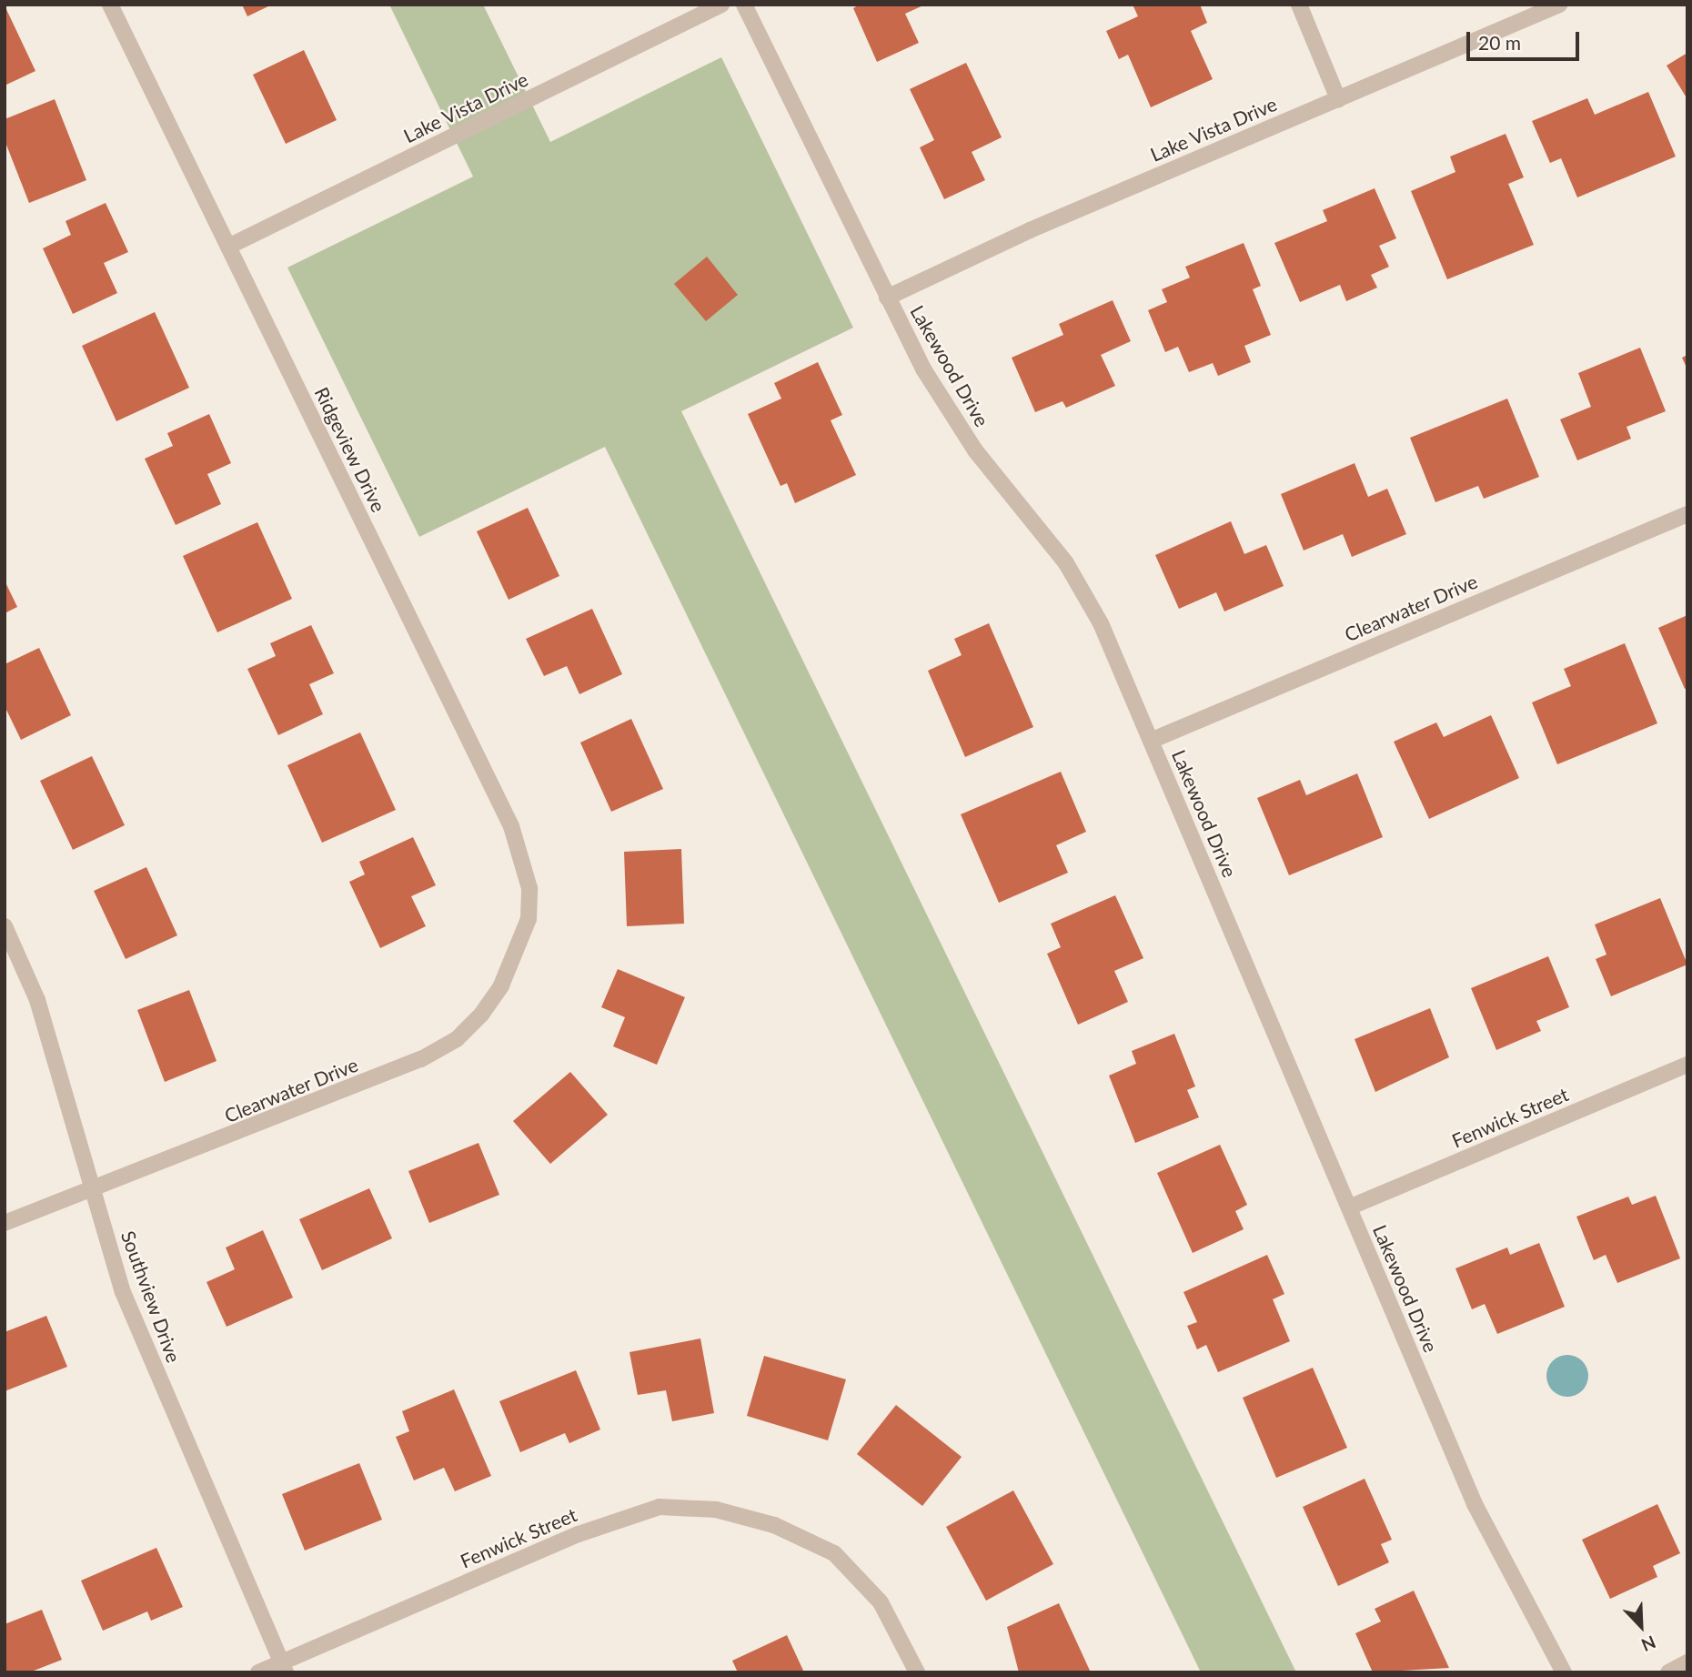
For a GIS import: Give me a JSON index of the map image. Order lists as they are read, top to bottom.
{
  "streets": {
    "street": [
      "Lake Vista Drive",
      "Lakewood Drive",
      "Ridgeview Drive",
      "Clearwater Drive",
      "Fenwick Street",
      "Southview Drive"
    ]
  },
  "crossings": [
    ["Lake Vista Drive", "Lakewood Drive"],
    ["Lake Vista Drive", "Ridgeview Drive"],
    ["Lakewood Drive", "Clearwater Drive"],
    ["Lakewood Drive", "Fenwick Street"],
    ["Ridgeview Drive", "Clearwater Drive"],
    ["Clearwater Drive", "Southview Drive"],
    ["Fenwick Street", "Southview Drive"]
  ],
  "scale_bar": "20 m",
  "north": "bottom right"
}
